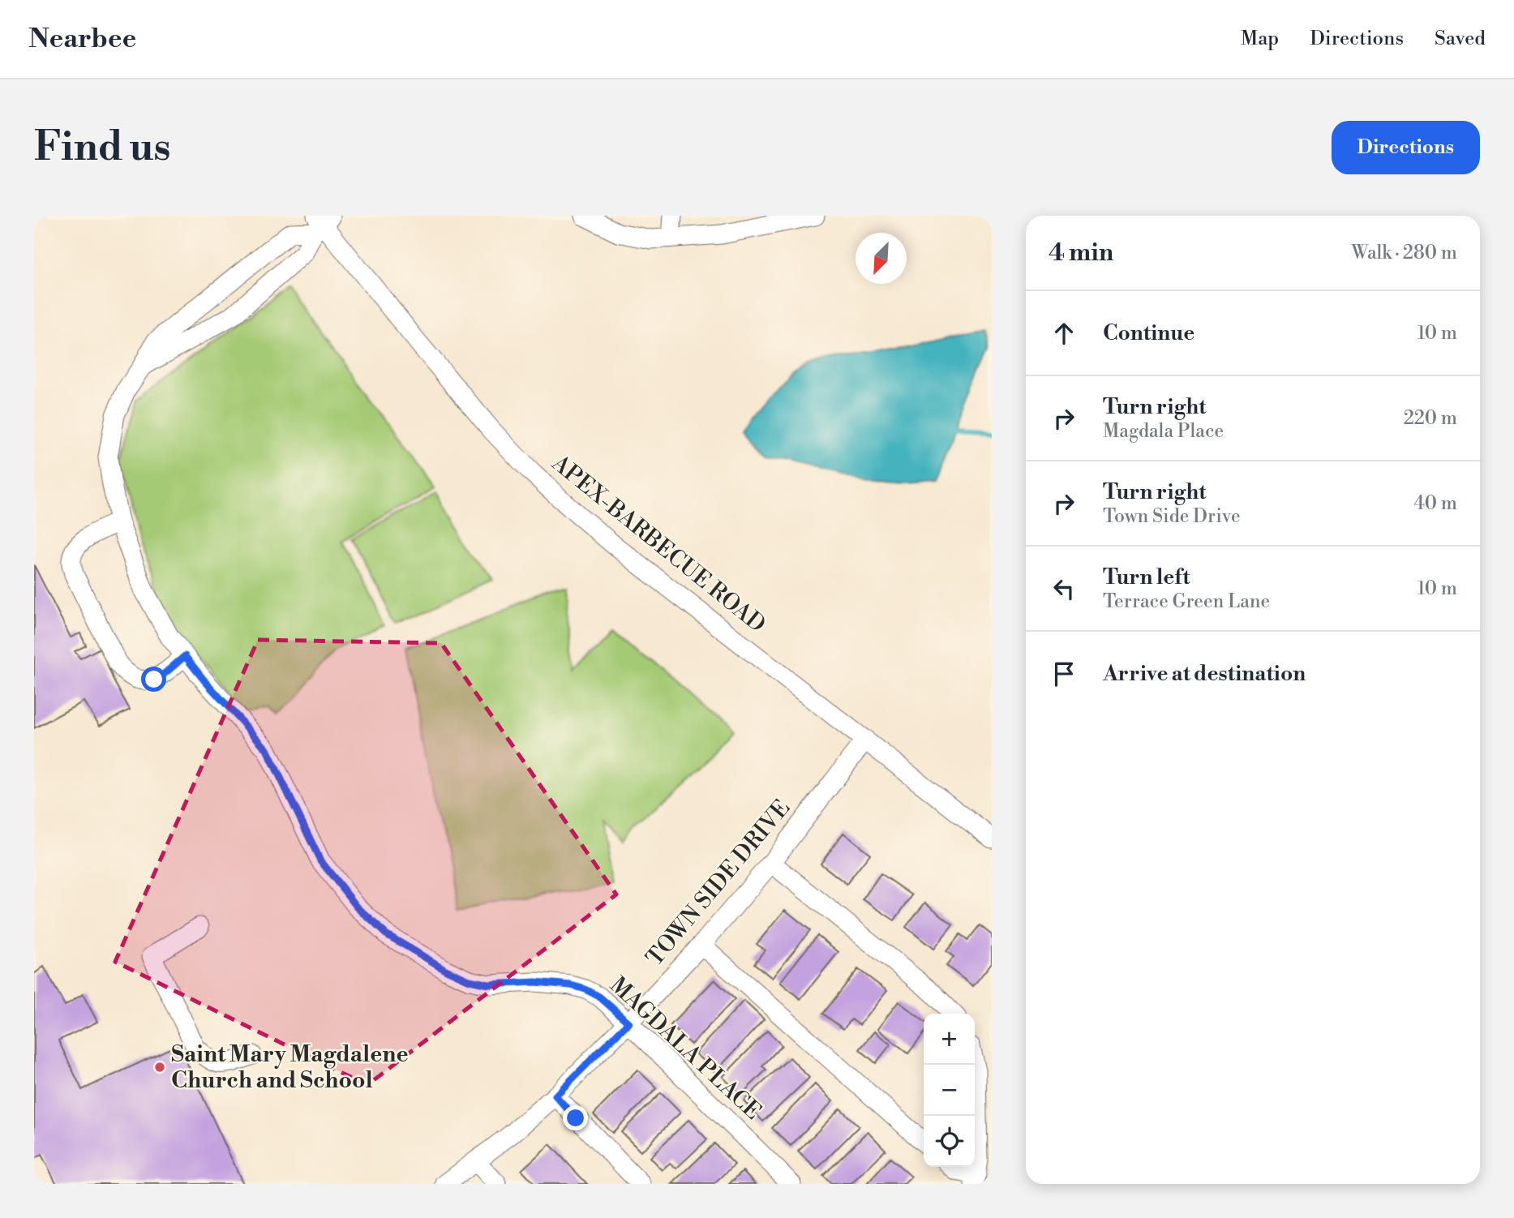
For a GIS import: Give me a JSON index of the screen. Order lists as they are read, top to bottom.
{
  "streets": {
    "street": ["APEX-BARBECUE ROAD", "TOWN SIDE DRIVE", "MAGDALA PLACE"]
  },
  "crossings": [
    ["APEX-BARBECUE ROAD", "TOWN SIDE DRIVE"],
    ["APEX-BARBECUE ROAD", "MAGDALA PLACE"],
    ["TOWN SIDE DRIVE", "MAGDALA PLACE"]
  ],
  "places": ["Saint Mary Magdalene Church and School"],
  "north": "bottom left",
  "page": {
    "header": "Nearbee",
    "nav": ["Map", "Directions", "Saved"],
    "buttons": "Directions",
    "title": "Find us",
    "heading": ["4 min", "Walk · 280 m"],
    "list": [
      ["Continue", "10 m"],
      ["Turn right", "Magdala Place", "220 m"],
      ["Turn right", "Town Side Drive", "40 m"],
      ["Turn left", "Terrace Green Lane", "10 m"],
      "Arrive at destination"
    ],
    "map_buttons": ["+", "−"]
  }
}
